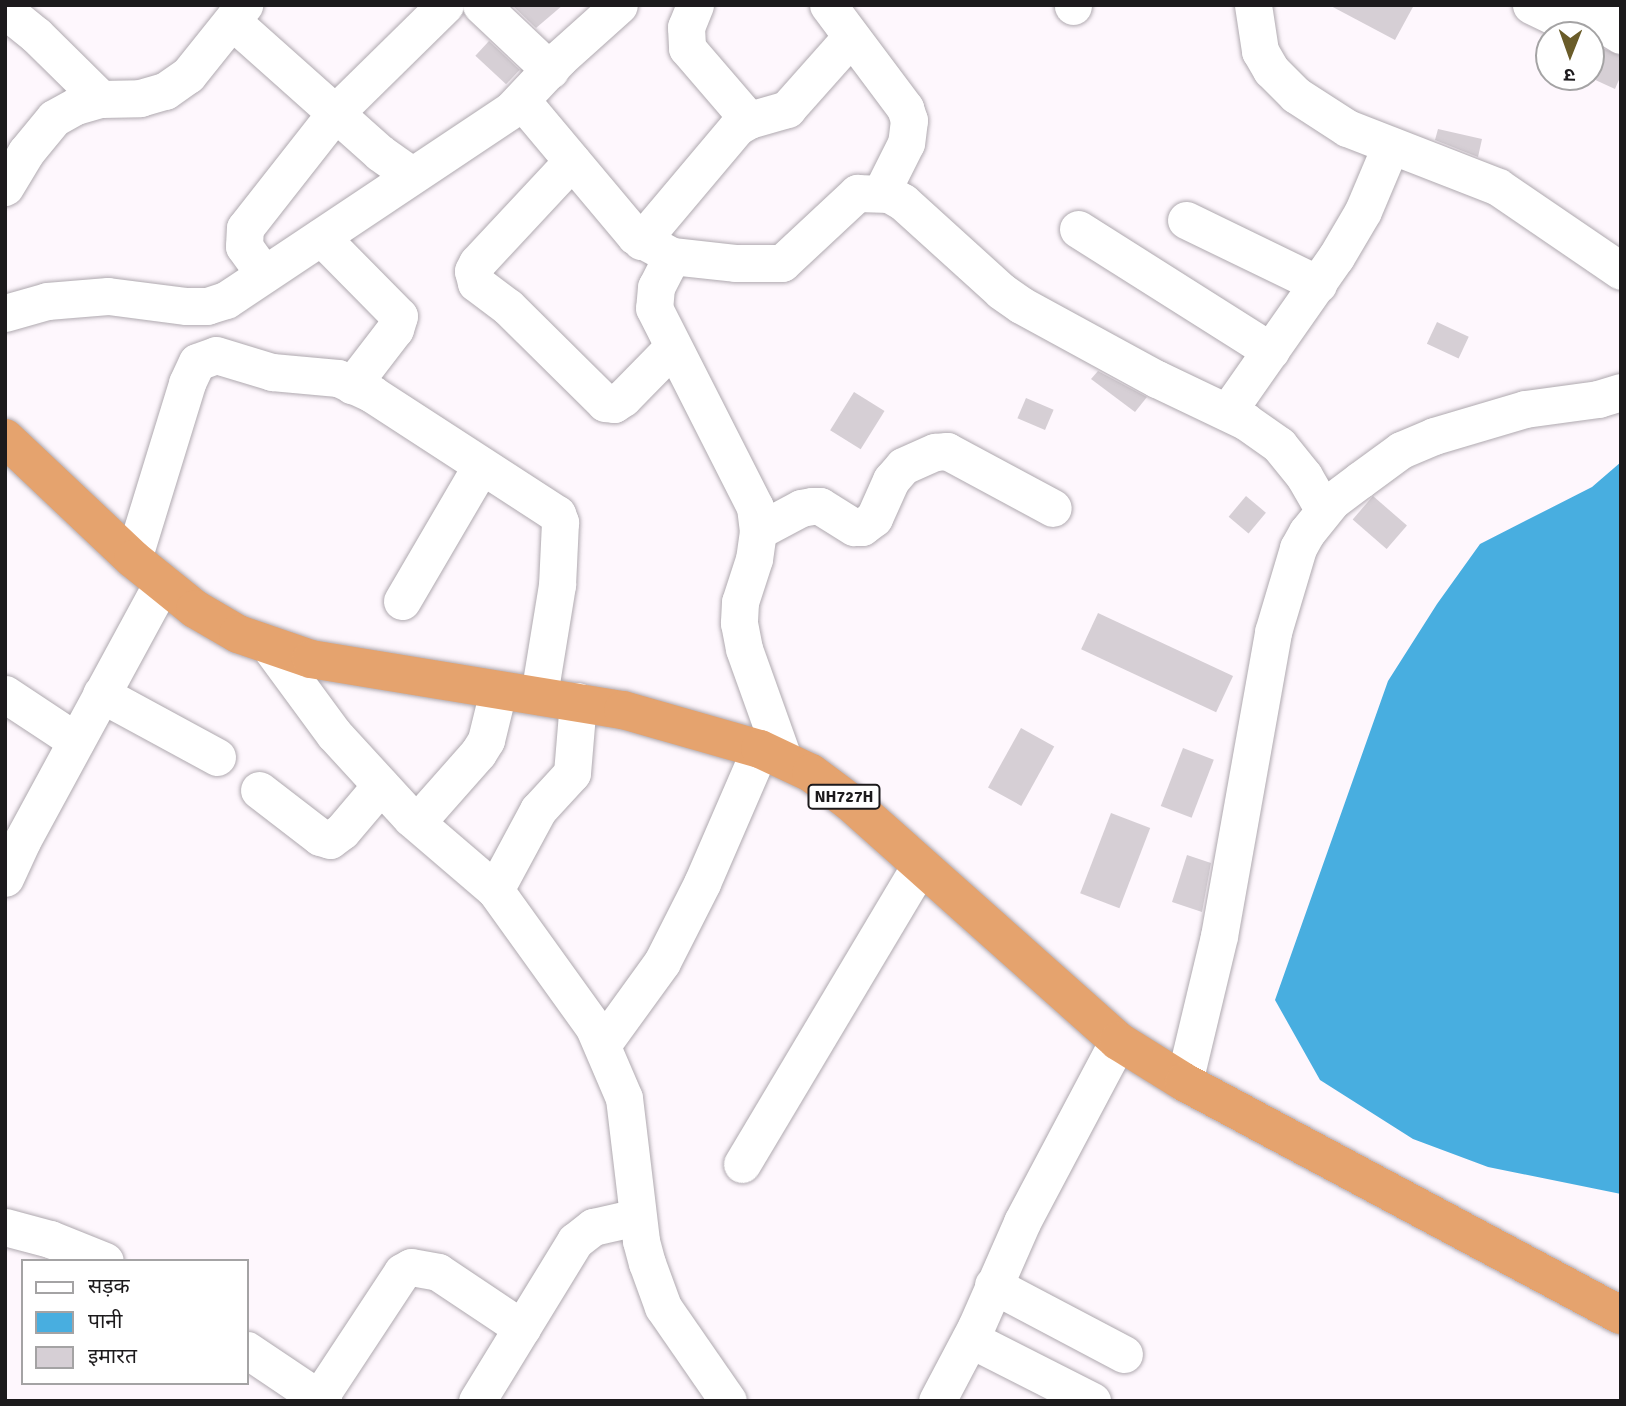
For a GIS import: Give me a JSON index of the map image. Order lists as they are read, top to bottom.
{
  "streets": {
    "highway": ["NH727H"]
  },
  "legend": ["सड़क", "पानी", "इमारत"],
  "north": "bottom"
}
